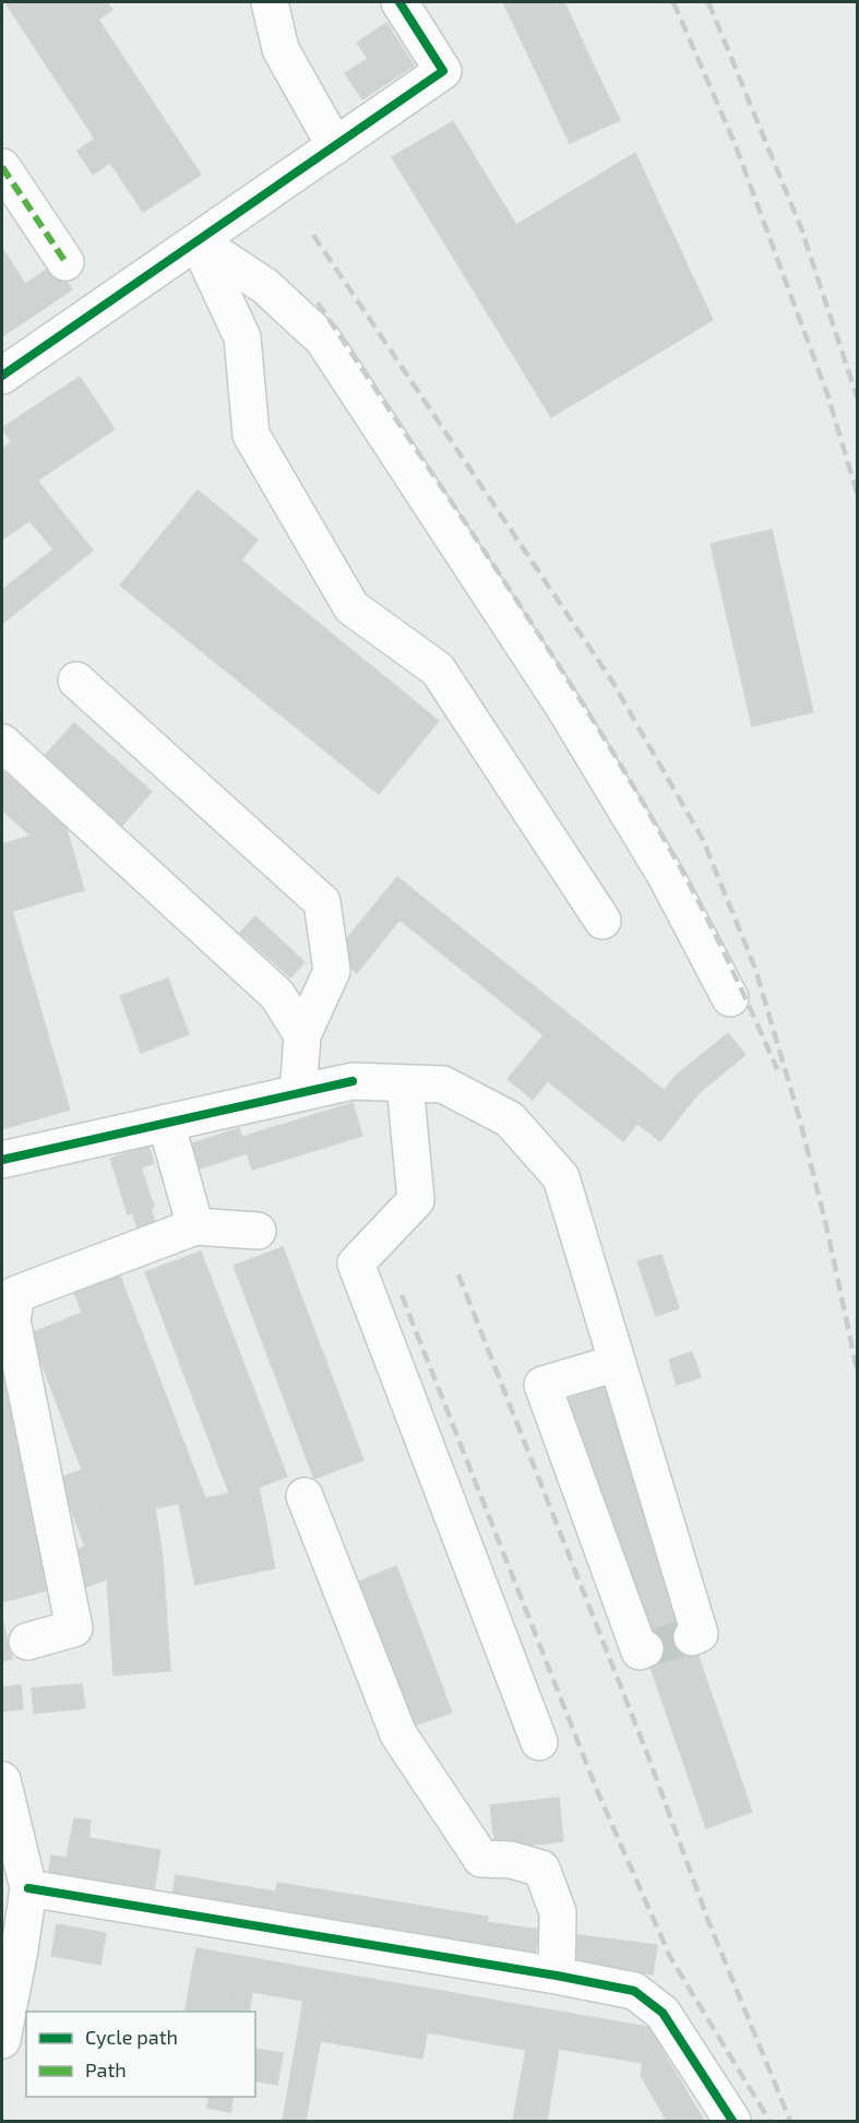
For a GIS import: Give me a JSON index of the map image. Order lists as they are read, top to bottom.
{
  "legend": ["Cycle path", "Path"]
}
